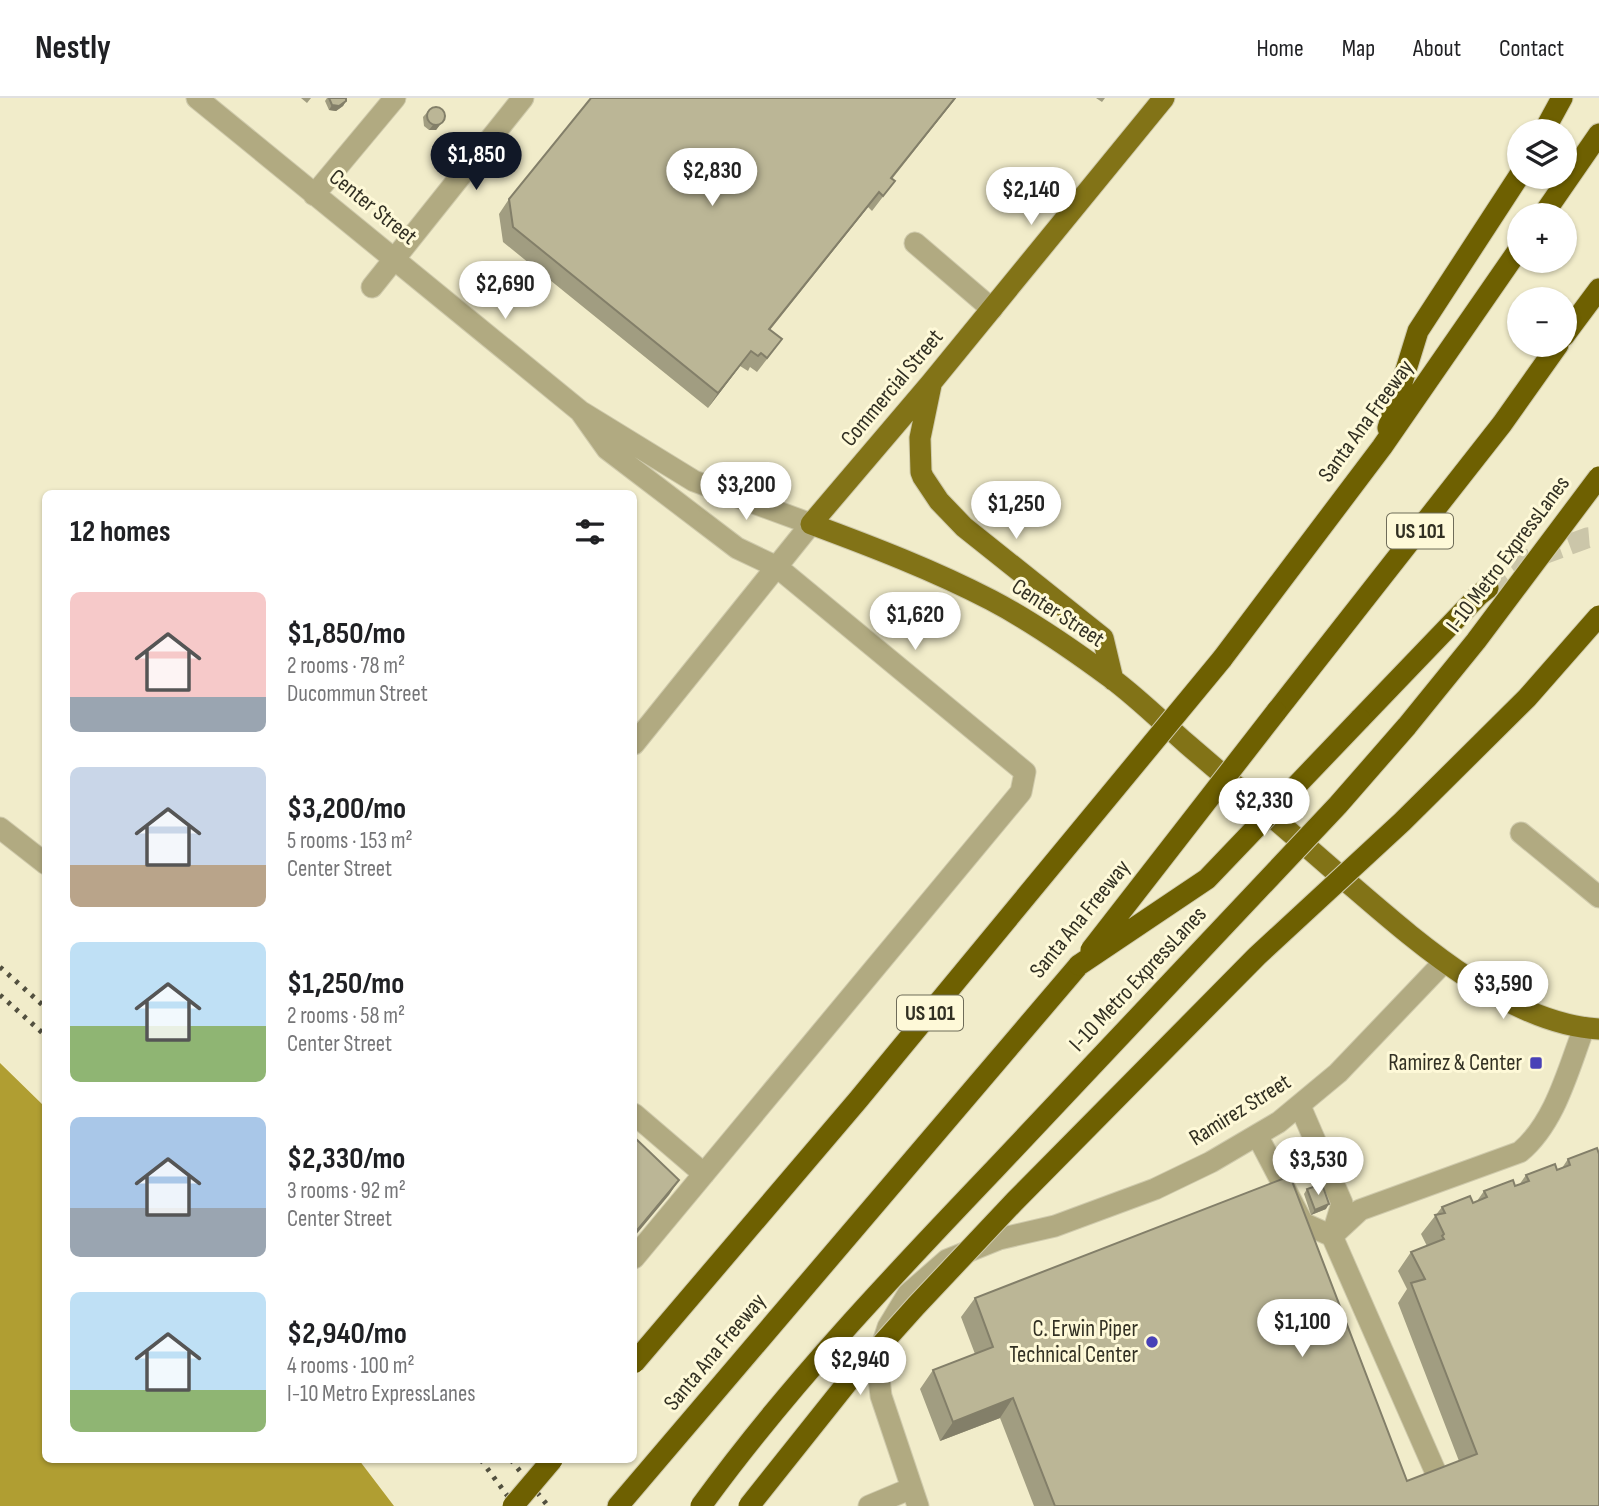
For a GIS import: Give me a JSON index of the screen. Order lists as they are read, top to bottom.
{
  "streets": {
    "highway": ["Santa Ana Freeway", "US 101", "I-10 Metro ExpressLanes"],
    "main road": ["Center Street", "Commercial Street"],
    "street": ["Ramirez Street"]
  },
  "crossings": [
    ["Center Street", "Commercial Street"],
    ["Center Street", "Ramirez Street"]
  ],
  "places": {
    "transit": ["Ramirez & Center"],
    "other": ["C. Erwin Piper Technical Center"]
  },
  "page": {
    "header": "Nestly",
    "nav": [
      "Home",
      "Map",
      "About",
      "Contact"
    ],
    "map_buttons": ["+", "−"],
    "price": [
      "$1,850",
      "$2,830",
      "$2,140",
      "$2,690",
      "$3,200",
      "$1,250",
      "$1,620",
      "$2,330",
      "$3,590",
      "$3,530",
      "$1,100",
      "$2,940"
    ],
    "heading": "12 homes",
    "list": [
      {
        "name": "$1,850/mo",
        "note": "2 rooms · 78 m² · Ducommun Street"
      },
      {
        "name": "$3,200/mo",
        "note": "5 rooms · 153 m² · Center Street"
      },
      {
        "name": "$1,250/mo",
        "note": "2 rooms · 58 m² · Center Street"
      },
      {
        "name": "$2,330/mo",
        "note": "3 rooms · 92 m² · Center Street"
      },
      {
        "name": "$2,940/mo",
        "note": "4 rooms · 100 m² · I-10 Metro ExpressLanes"
      }
    ]
  }
}
